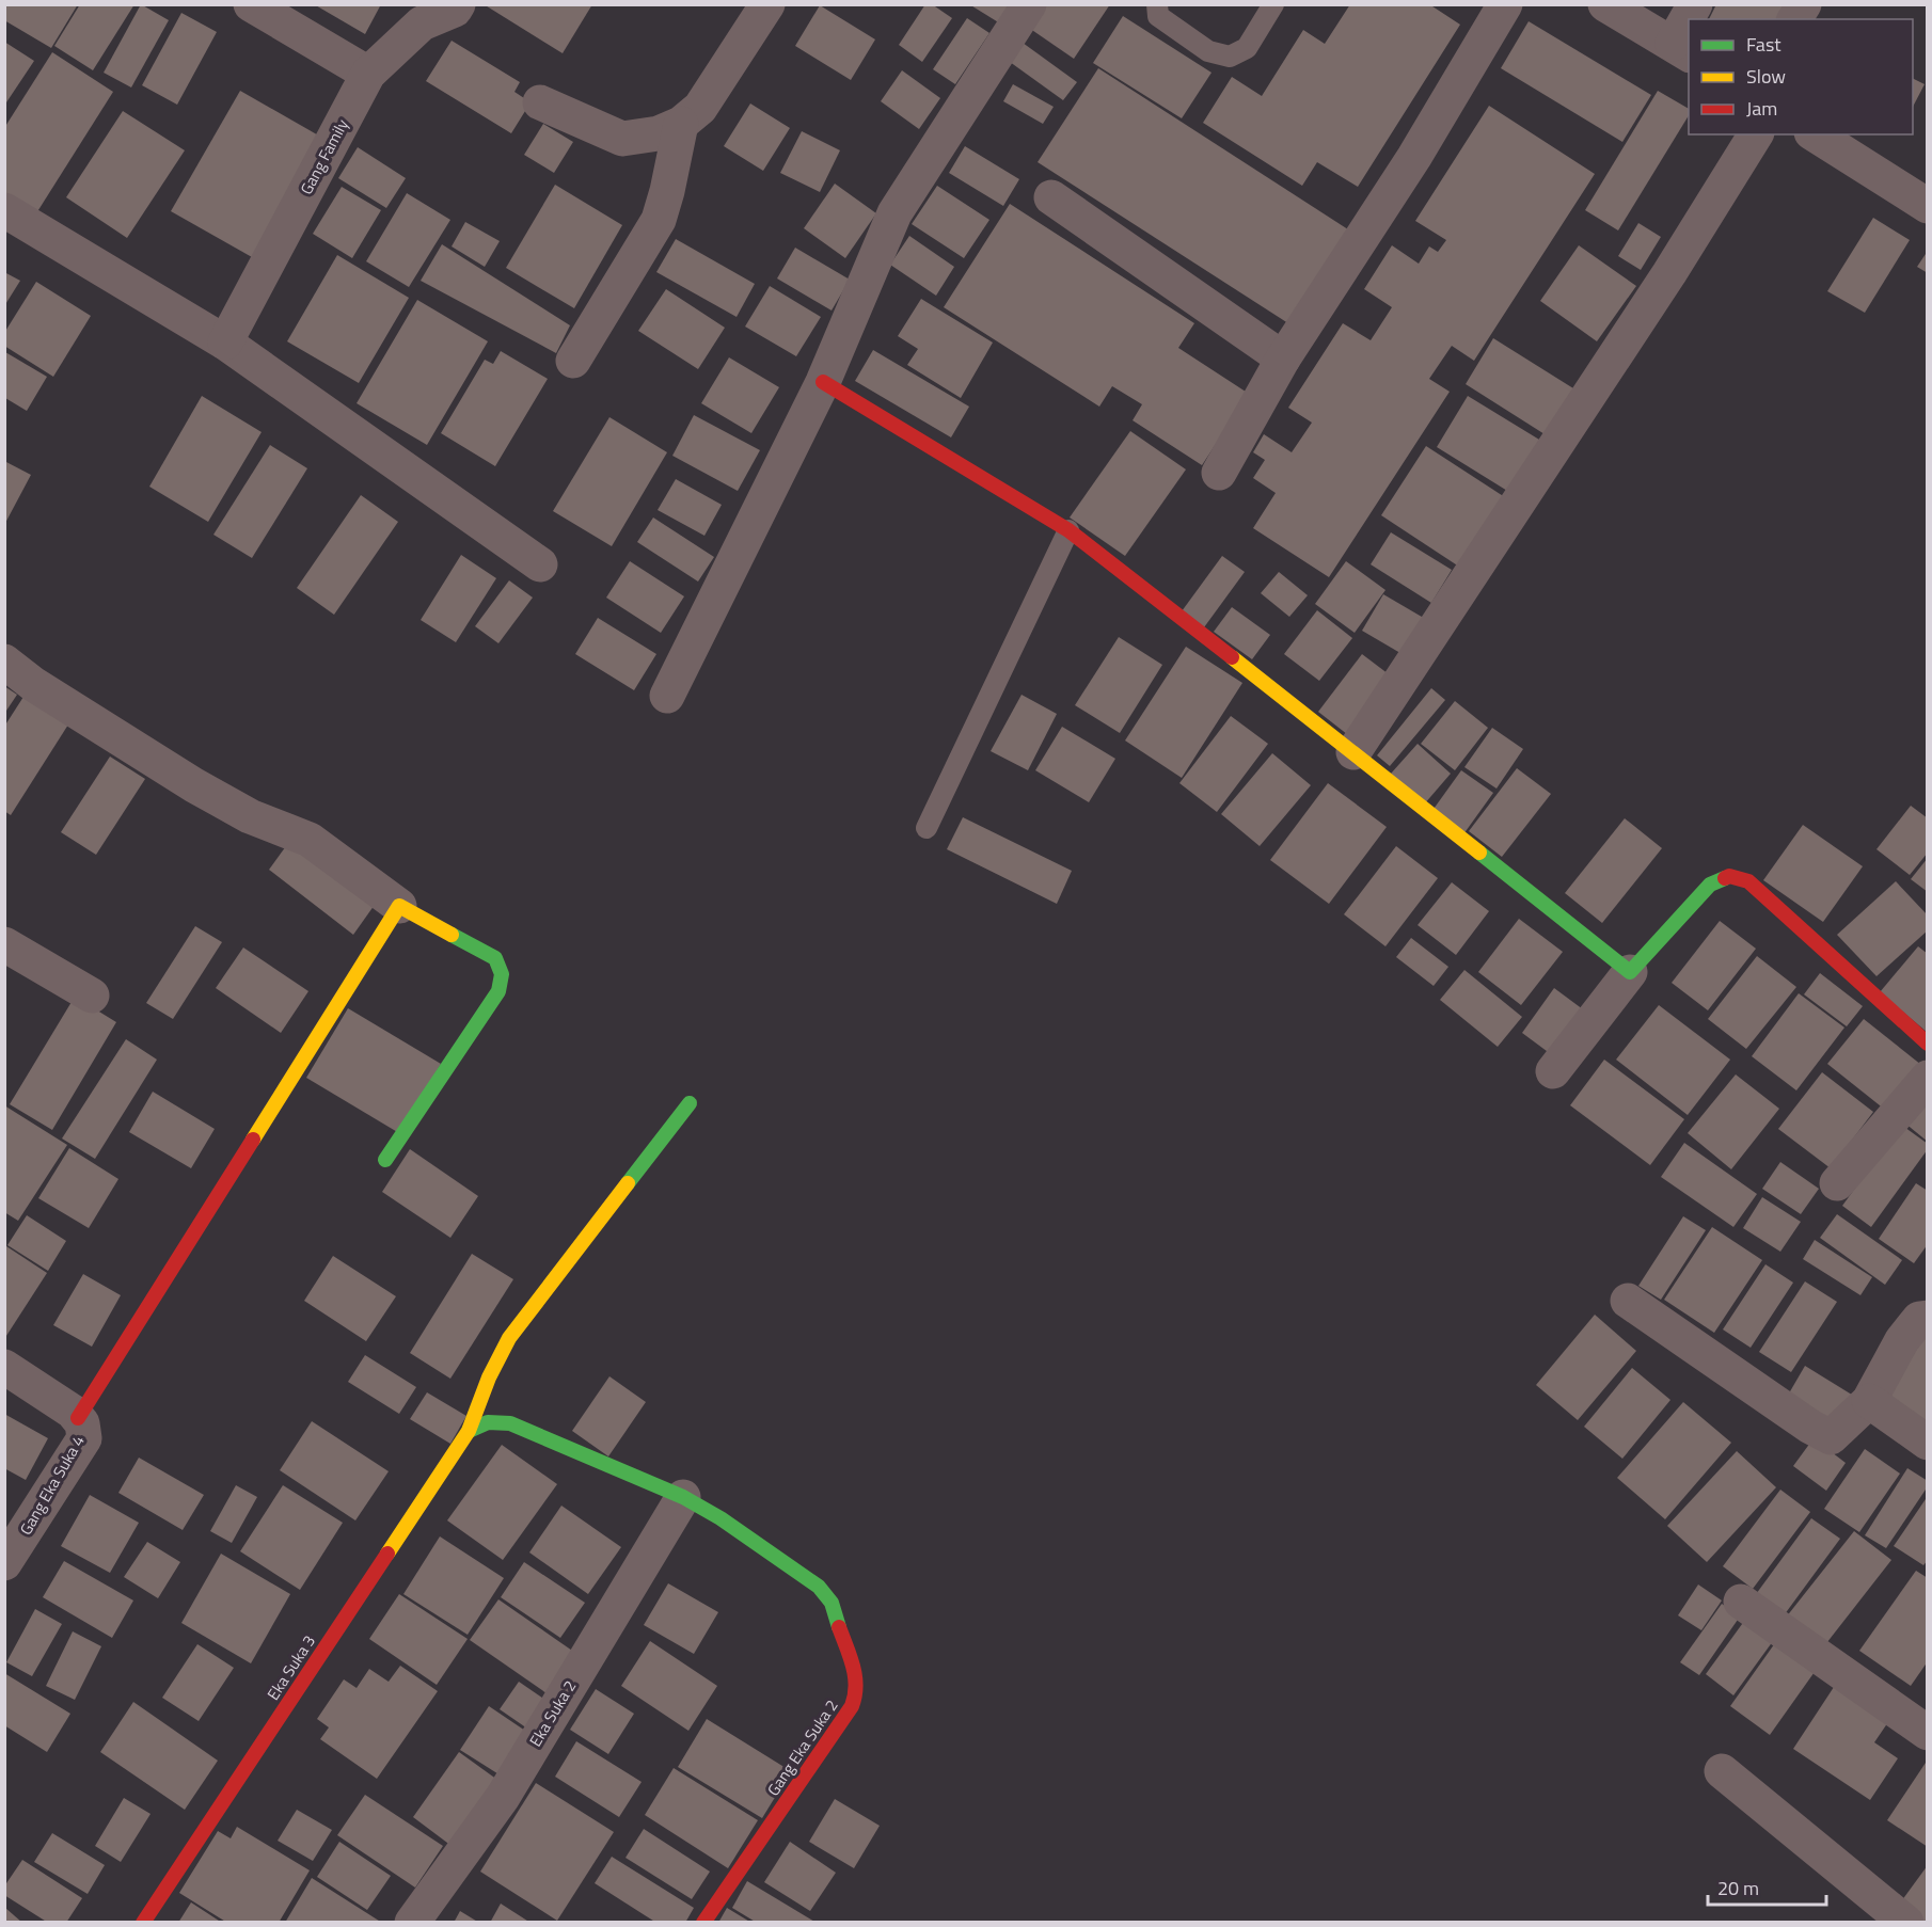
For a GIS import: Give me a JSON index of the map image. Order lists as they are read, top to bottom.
{
  "streets": {
    "street": [
      "Gang Family",
      "Gang Eka Suka 4",
      "Eka Suka 3",
      "Eka Suka 2",
      "Gang Eka Suka 2"
    ]
  },
  "crossings": [
    ["Eka Suka 3", "Gang Eka Suka 2"],
    ["Eka Suka 2", "Gang Eka Suka 2"]
  ],
  "legend": ["Fast", "Slow", "Jam"],
  "scale_bar": "20 m"
}
